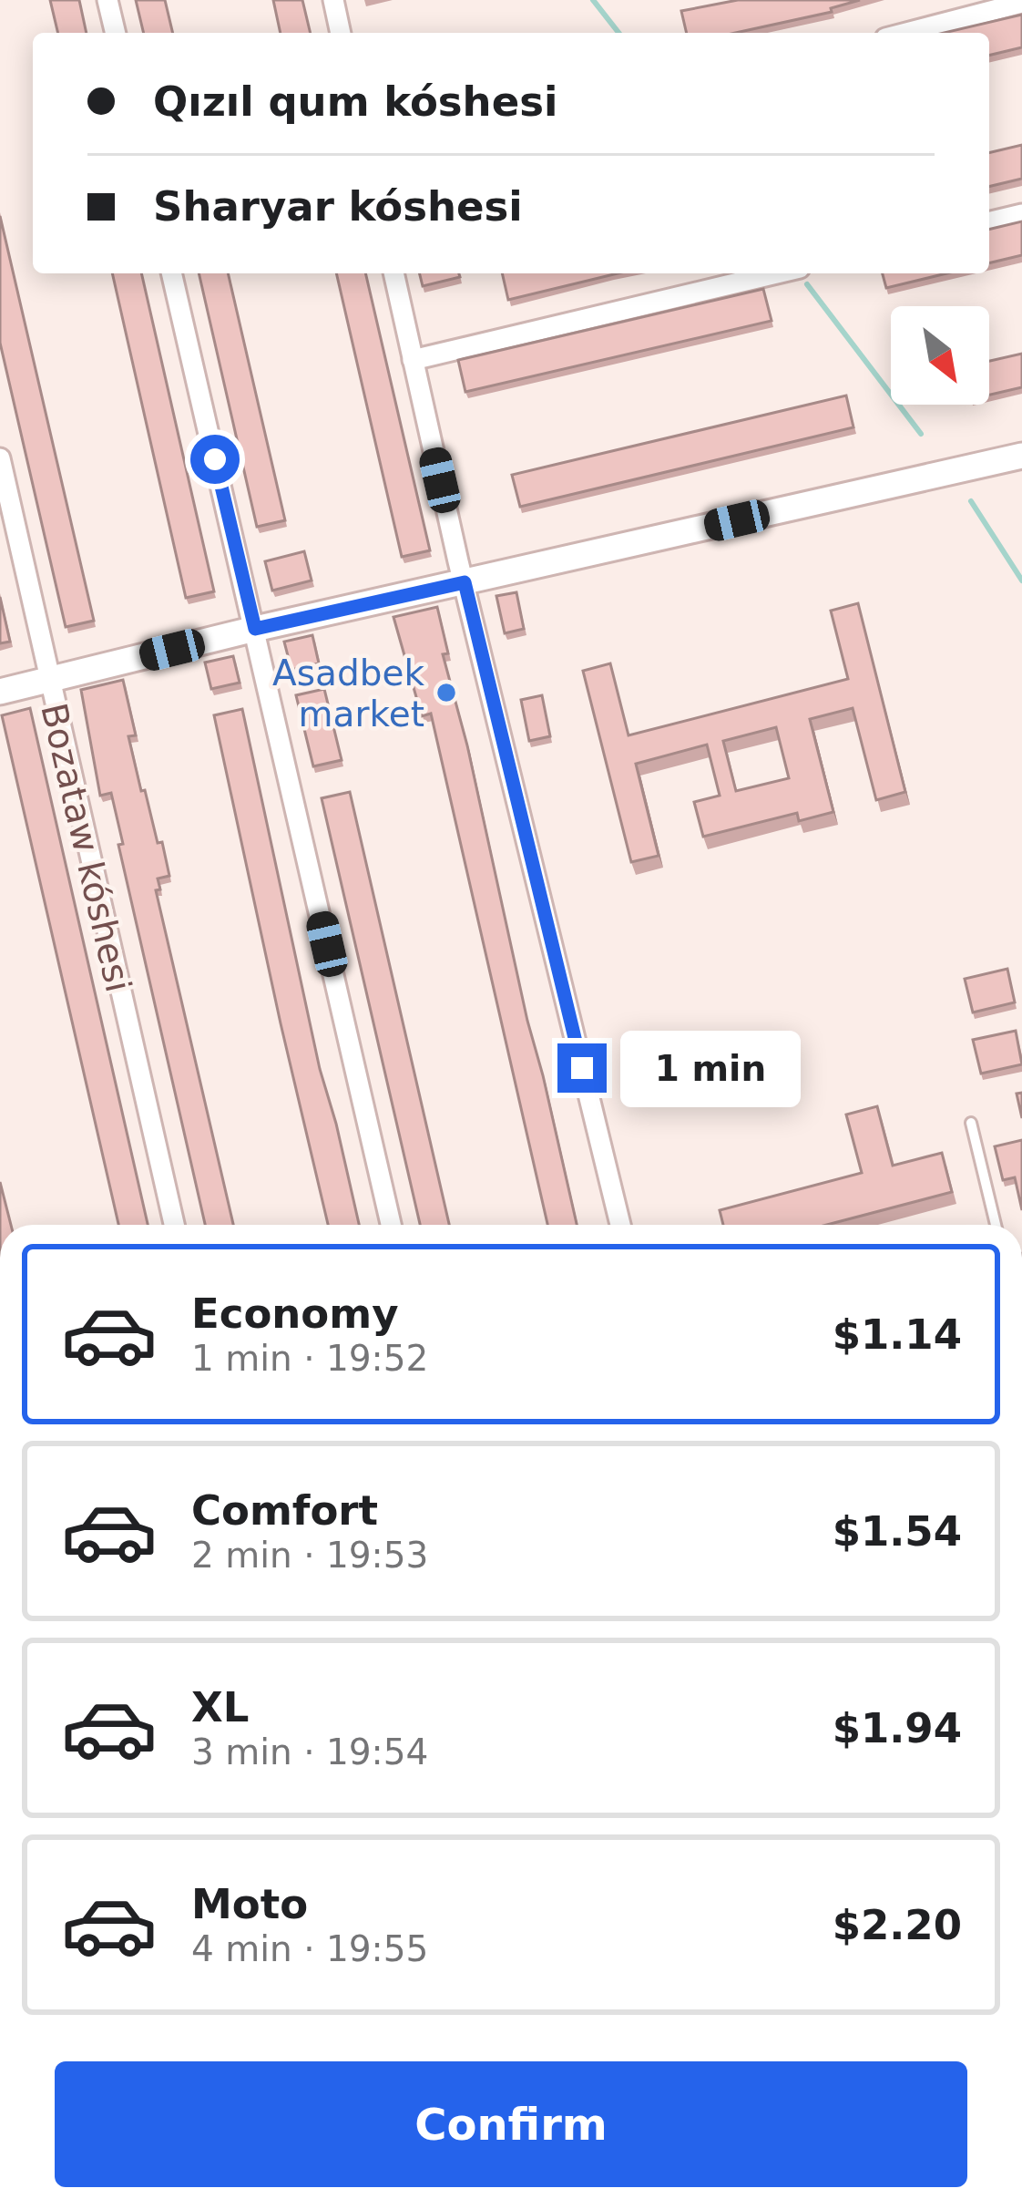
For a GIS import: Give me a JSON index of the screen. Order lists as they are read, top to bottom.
{
  "streets": {
    "street": ["Bozataw kóshesi"]
  },
  "places": ["Asadbek market"],
  "north": "bottom right",
  "page": {
    "banner": ["Qızıl qum kóshesi", "Sharyar kóshesi"],
    "bubble": "1 min",
    "list": [
      {
        "name": "Economy",
        "note": "1 min · 19:52",
        "value": "$1.14"
      },
      {
        "name": "Comfort",
        "note": "2 min · 19:53",
        "value": "$1.54"
      },
      {
        "name": "XL",
        "note": "3 min · 19:54",
        "value": "$1.94"
      },
      {
        "name": "Moto",
        "note": "4 min · 19:55",
        "value": "$2.20"
      }
    ],
    "buttons": "Confirm"
  }
}
